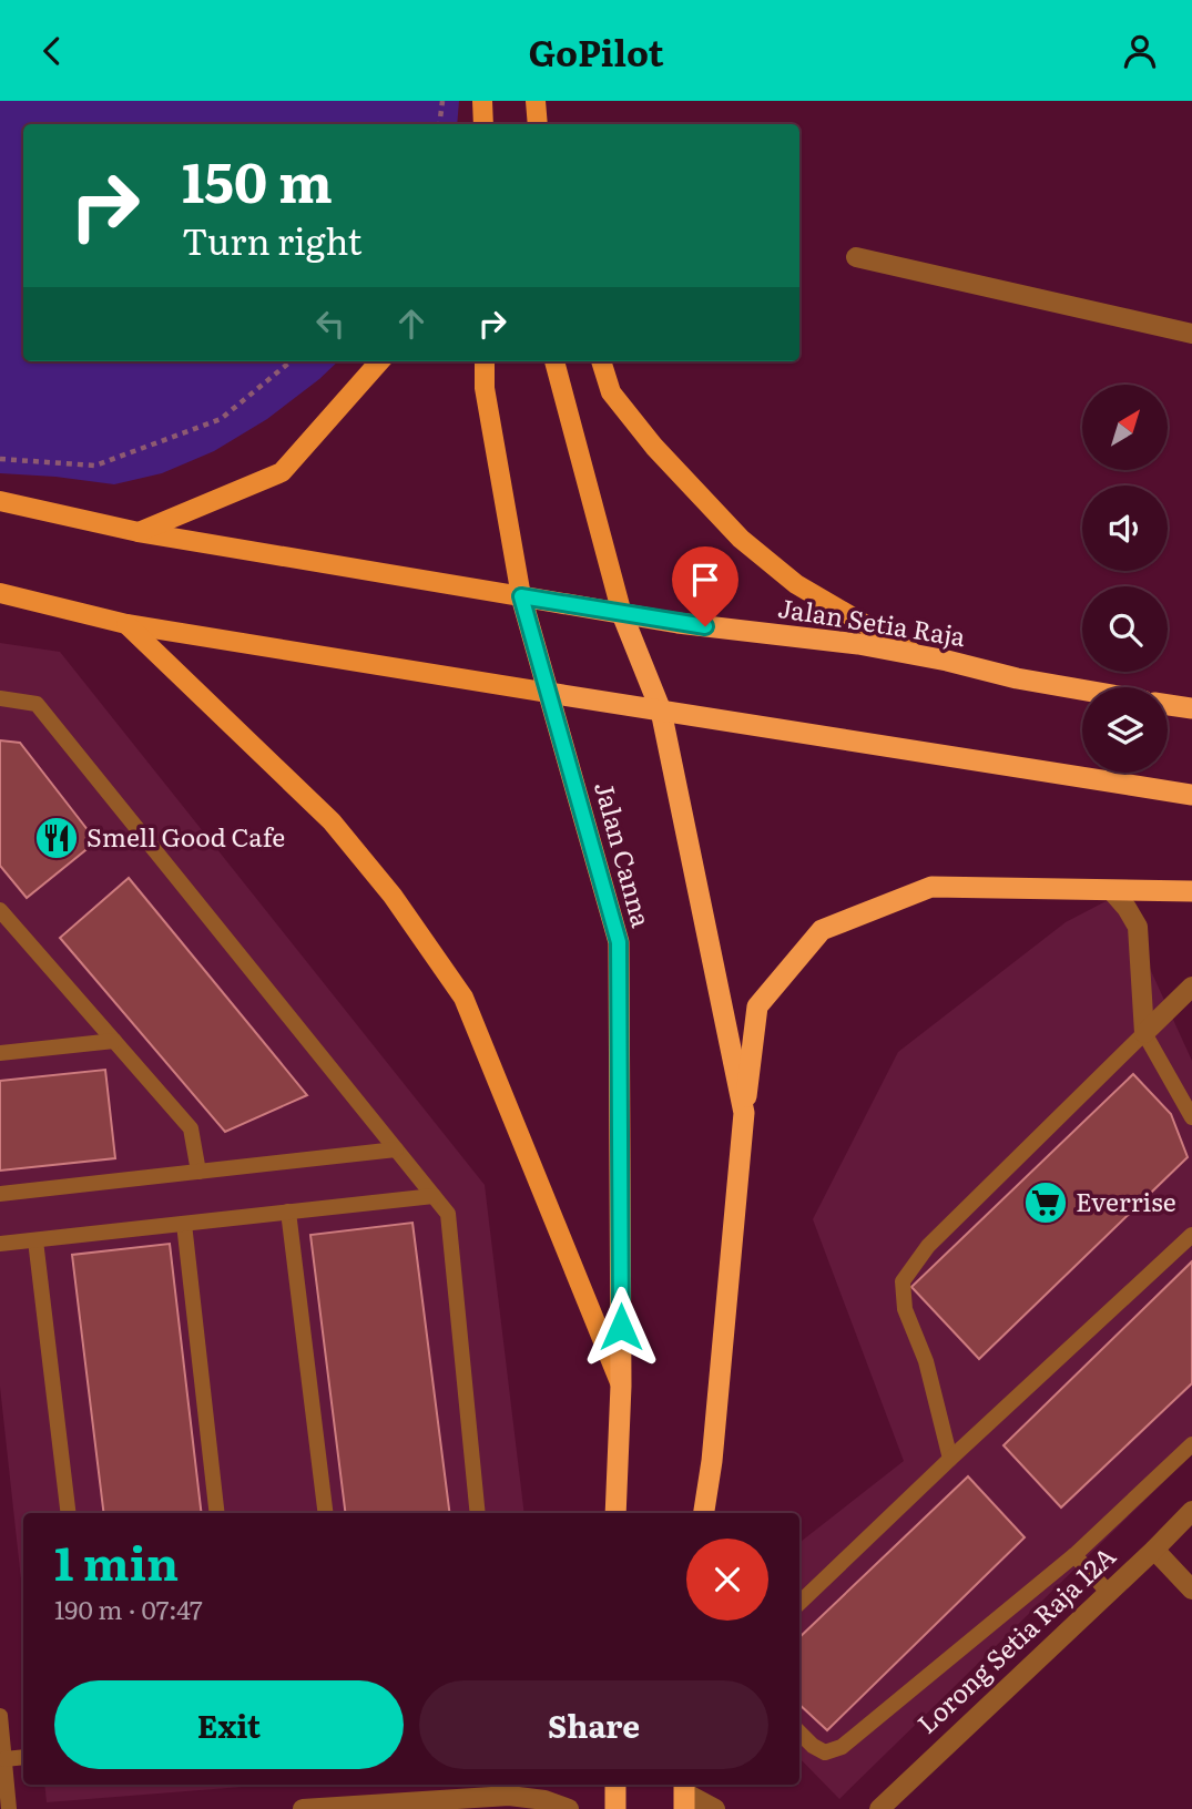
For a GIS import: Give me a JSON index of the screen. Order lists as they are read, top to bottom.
{
  "streets": {
    "highway": ["Jalan Setia Raja", "Jalan Canna"],
    "street": ["Lorong Setia Raja 12A"]
  },
  "crossings": [
    ["Jalan Setia Raja", "Jalan Canna"]
  ],
  "places": {
    "restaurant": ["Smell Good Cafe"],
    "supermarket": ["Everrise"]
  },
  "north": "top right",
  "page": {
    "header": "GoPilot",
    "turn": ["150 m", "Turn right"],
    "heading": ["1 min", "190 m · 07:47"],
    "buttons": ["Exit", "Share"]
  }
}
